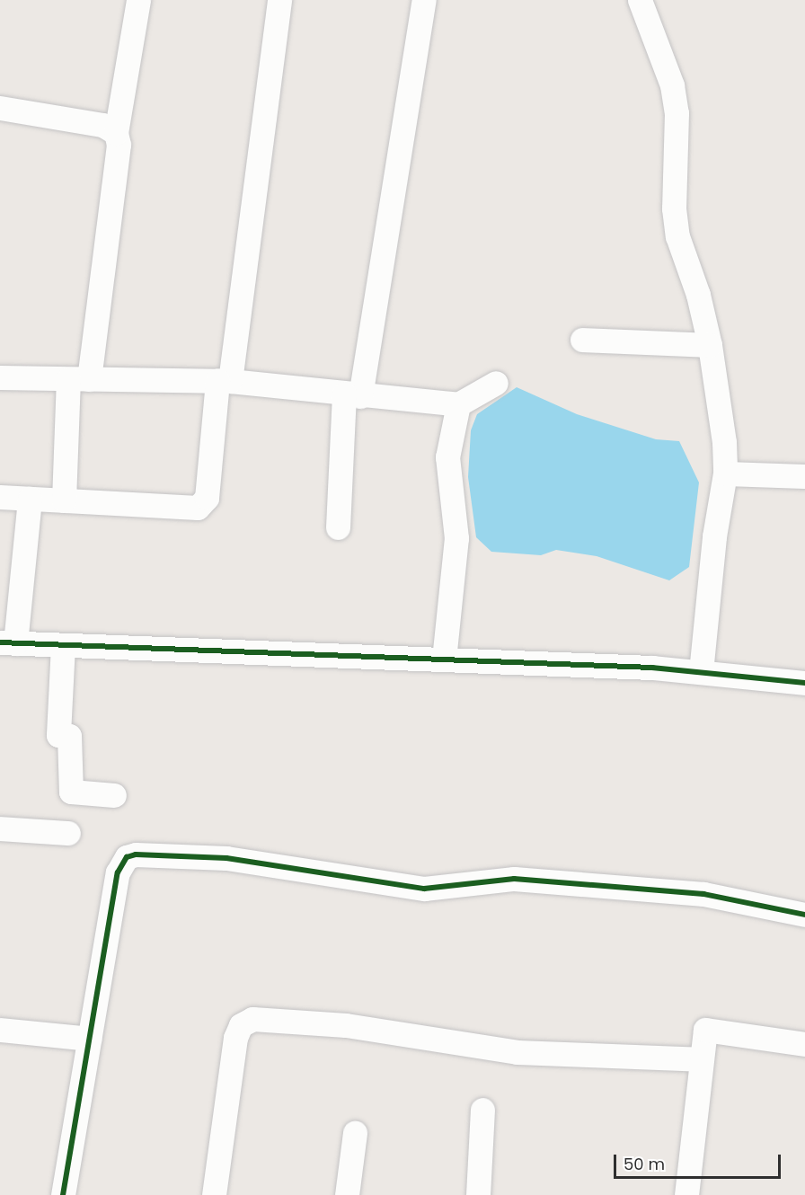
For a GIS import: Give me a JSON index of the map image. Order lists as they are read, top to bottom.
{
  "scale_bar": "50 m"
}
